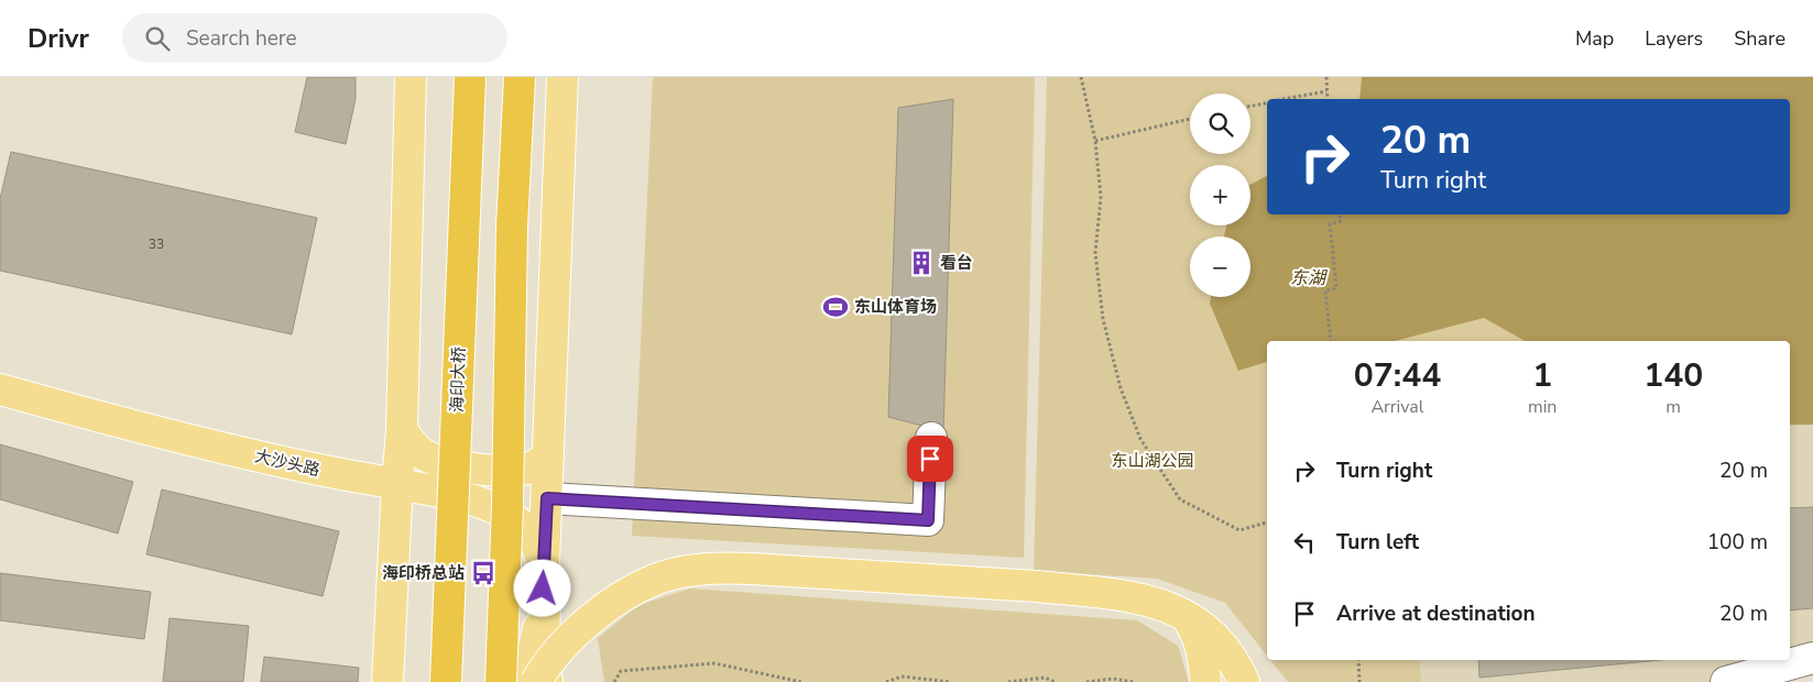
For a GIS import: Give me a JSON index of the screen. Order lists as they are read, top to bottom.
{
  "streets": {
    "highway": ["海印大桥"],
    "main road": ["大沙头路"]
  },
  "water": ["东湖"],
  "parks": ["东山湖公园"],
  "places": {
    "building": ["看台"],
    "sports": ["东山体育场"],
    "bus stop": ["海印桥总站"]
  },
  "house_numbers": ["33"],
  "page": {
    "header": "Drivr",
    "search": "Search here",
    "nav": ["Map", "Layers", "Share"],
    "map_buttons": ["+", "−"],
    "turn": ["20 m", "Turn right"],
    "eta": [
      "07:44",
      "Arrival",
      "1",
      "min",
      "140",
      "m"
    ],
    "list": [
      {
        "name": "Turn right",
        "value": "20 m"
      },
      {
        "name": "Turn left",
        "value": "100 m"
      },
      {
        "name": "Arrive at destination",
        "value": "20 m"
      }
    ]
  }
}
